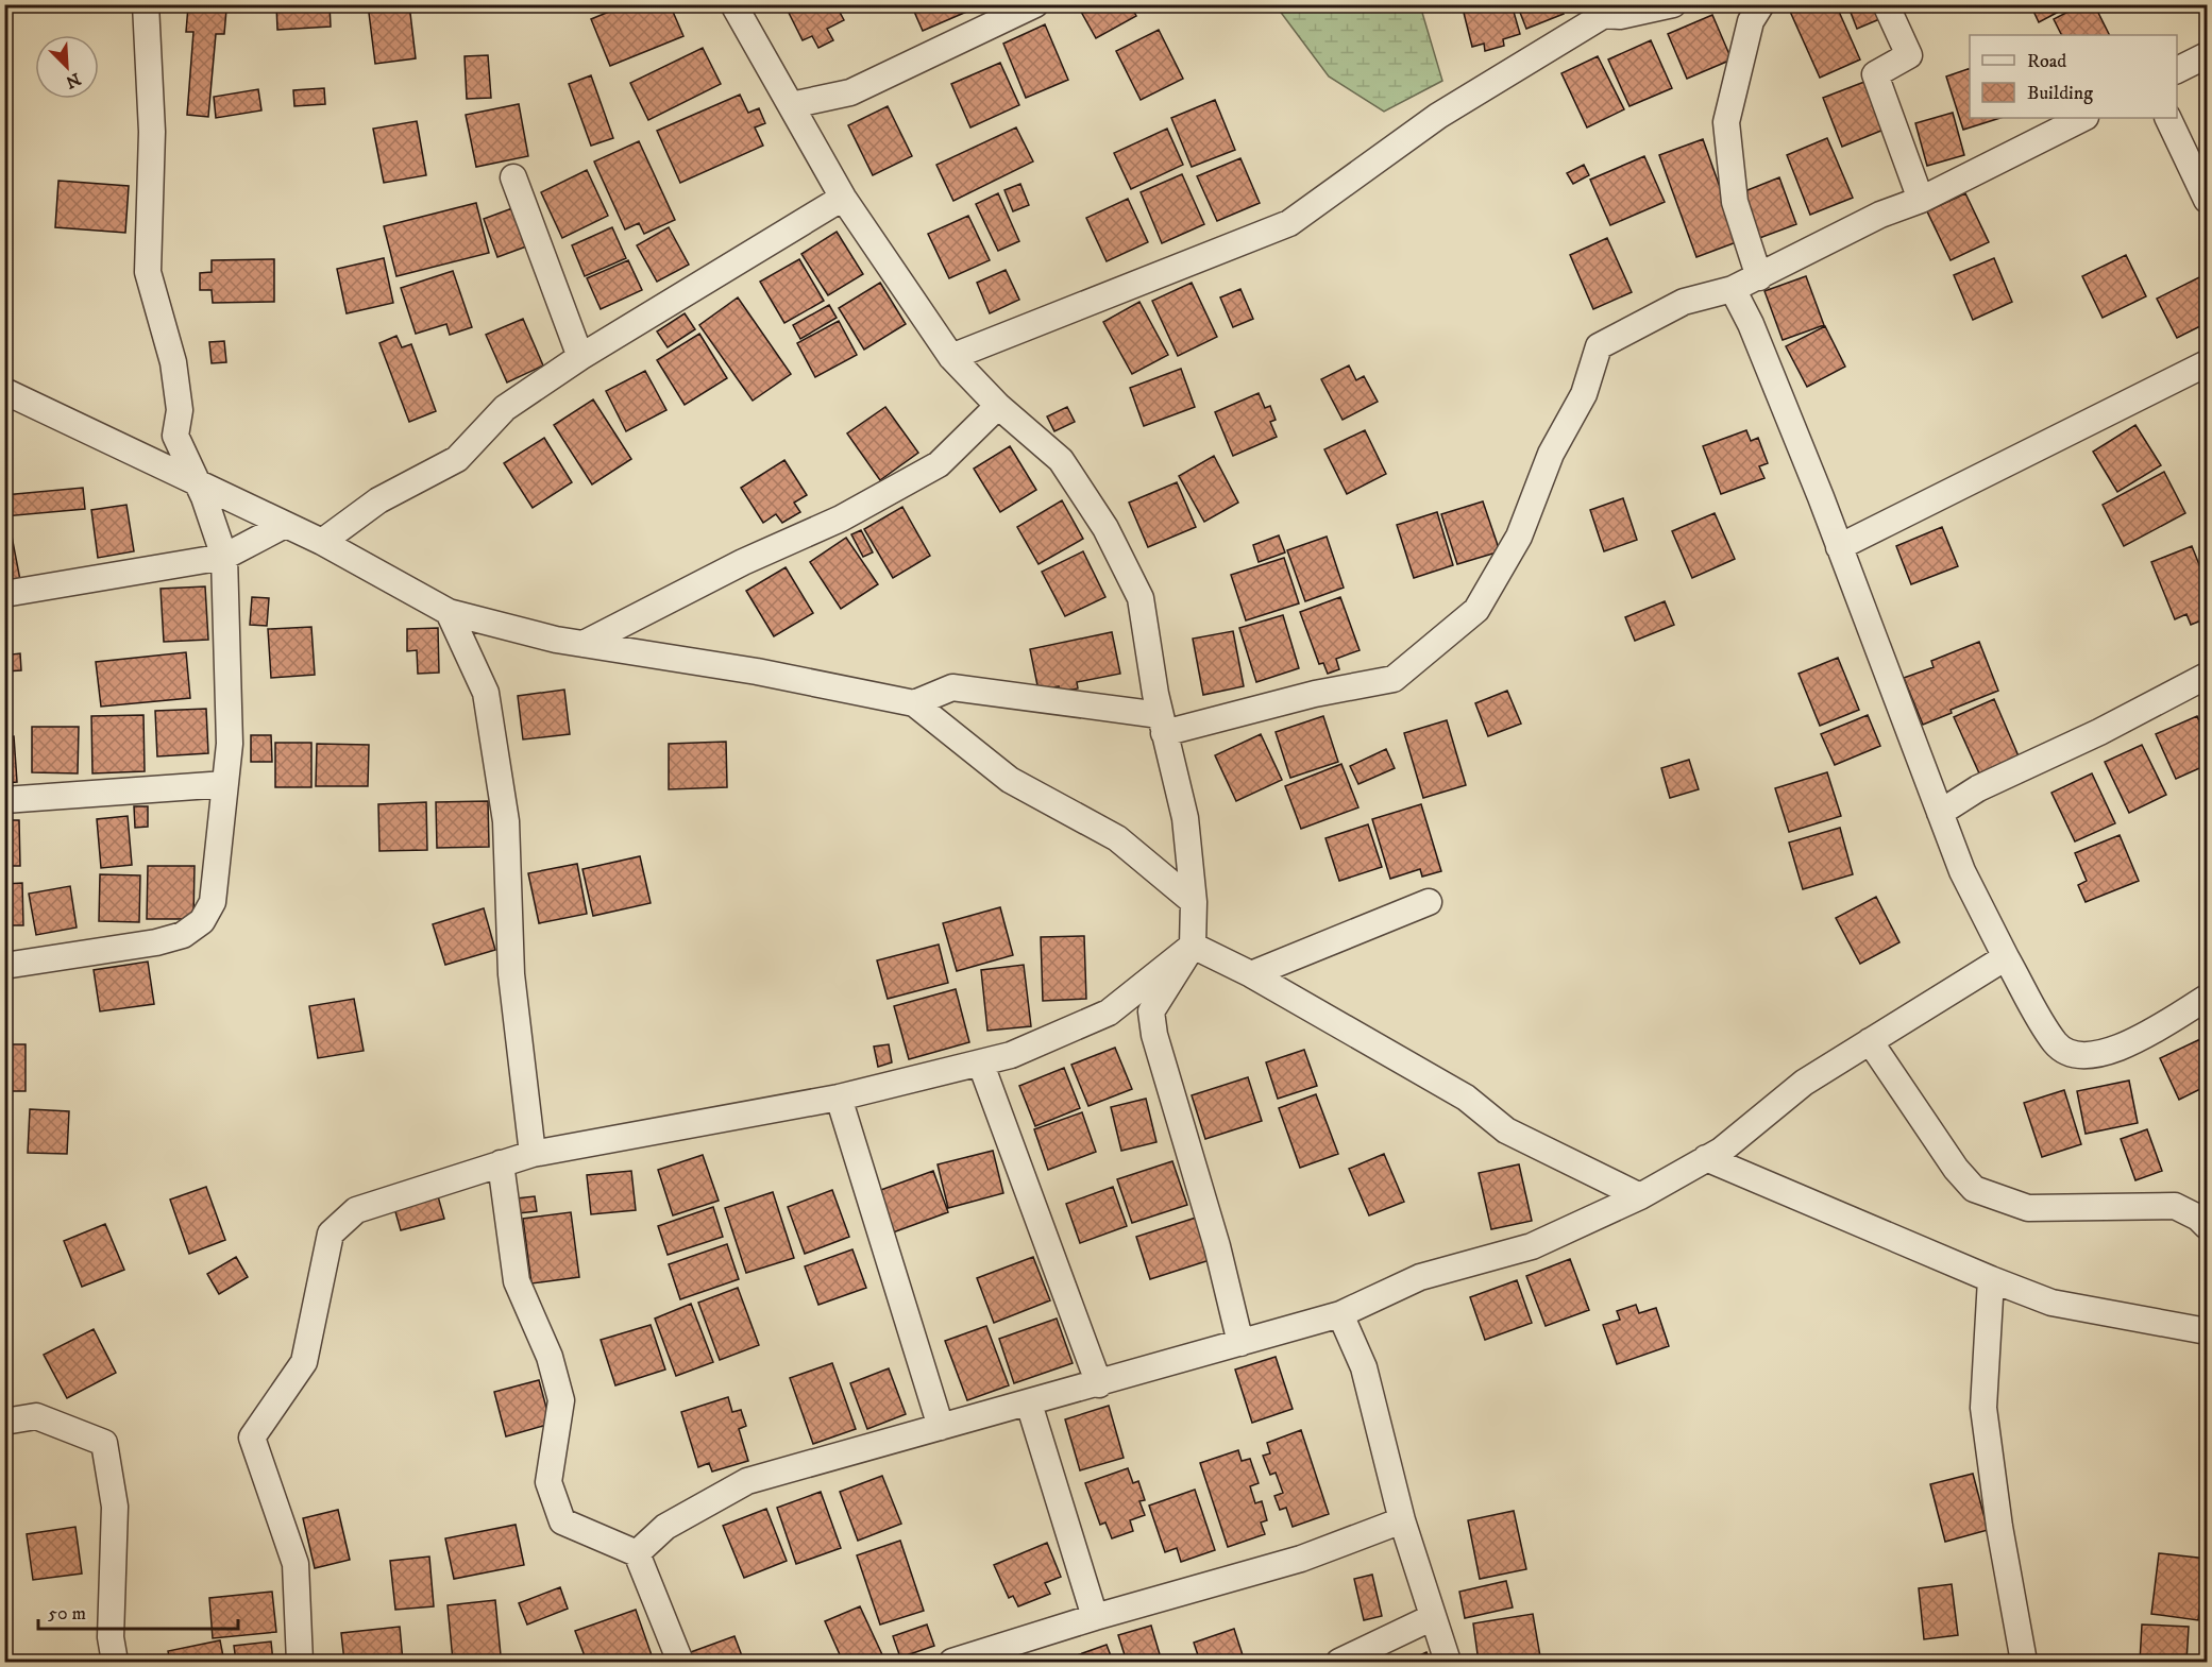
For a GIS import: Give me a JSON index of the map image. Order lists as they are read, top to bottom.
{
  "legend": ["Road", "Building"],
  "scale_bar": "50 m",
  "north": "bottom right"
}
